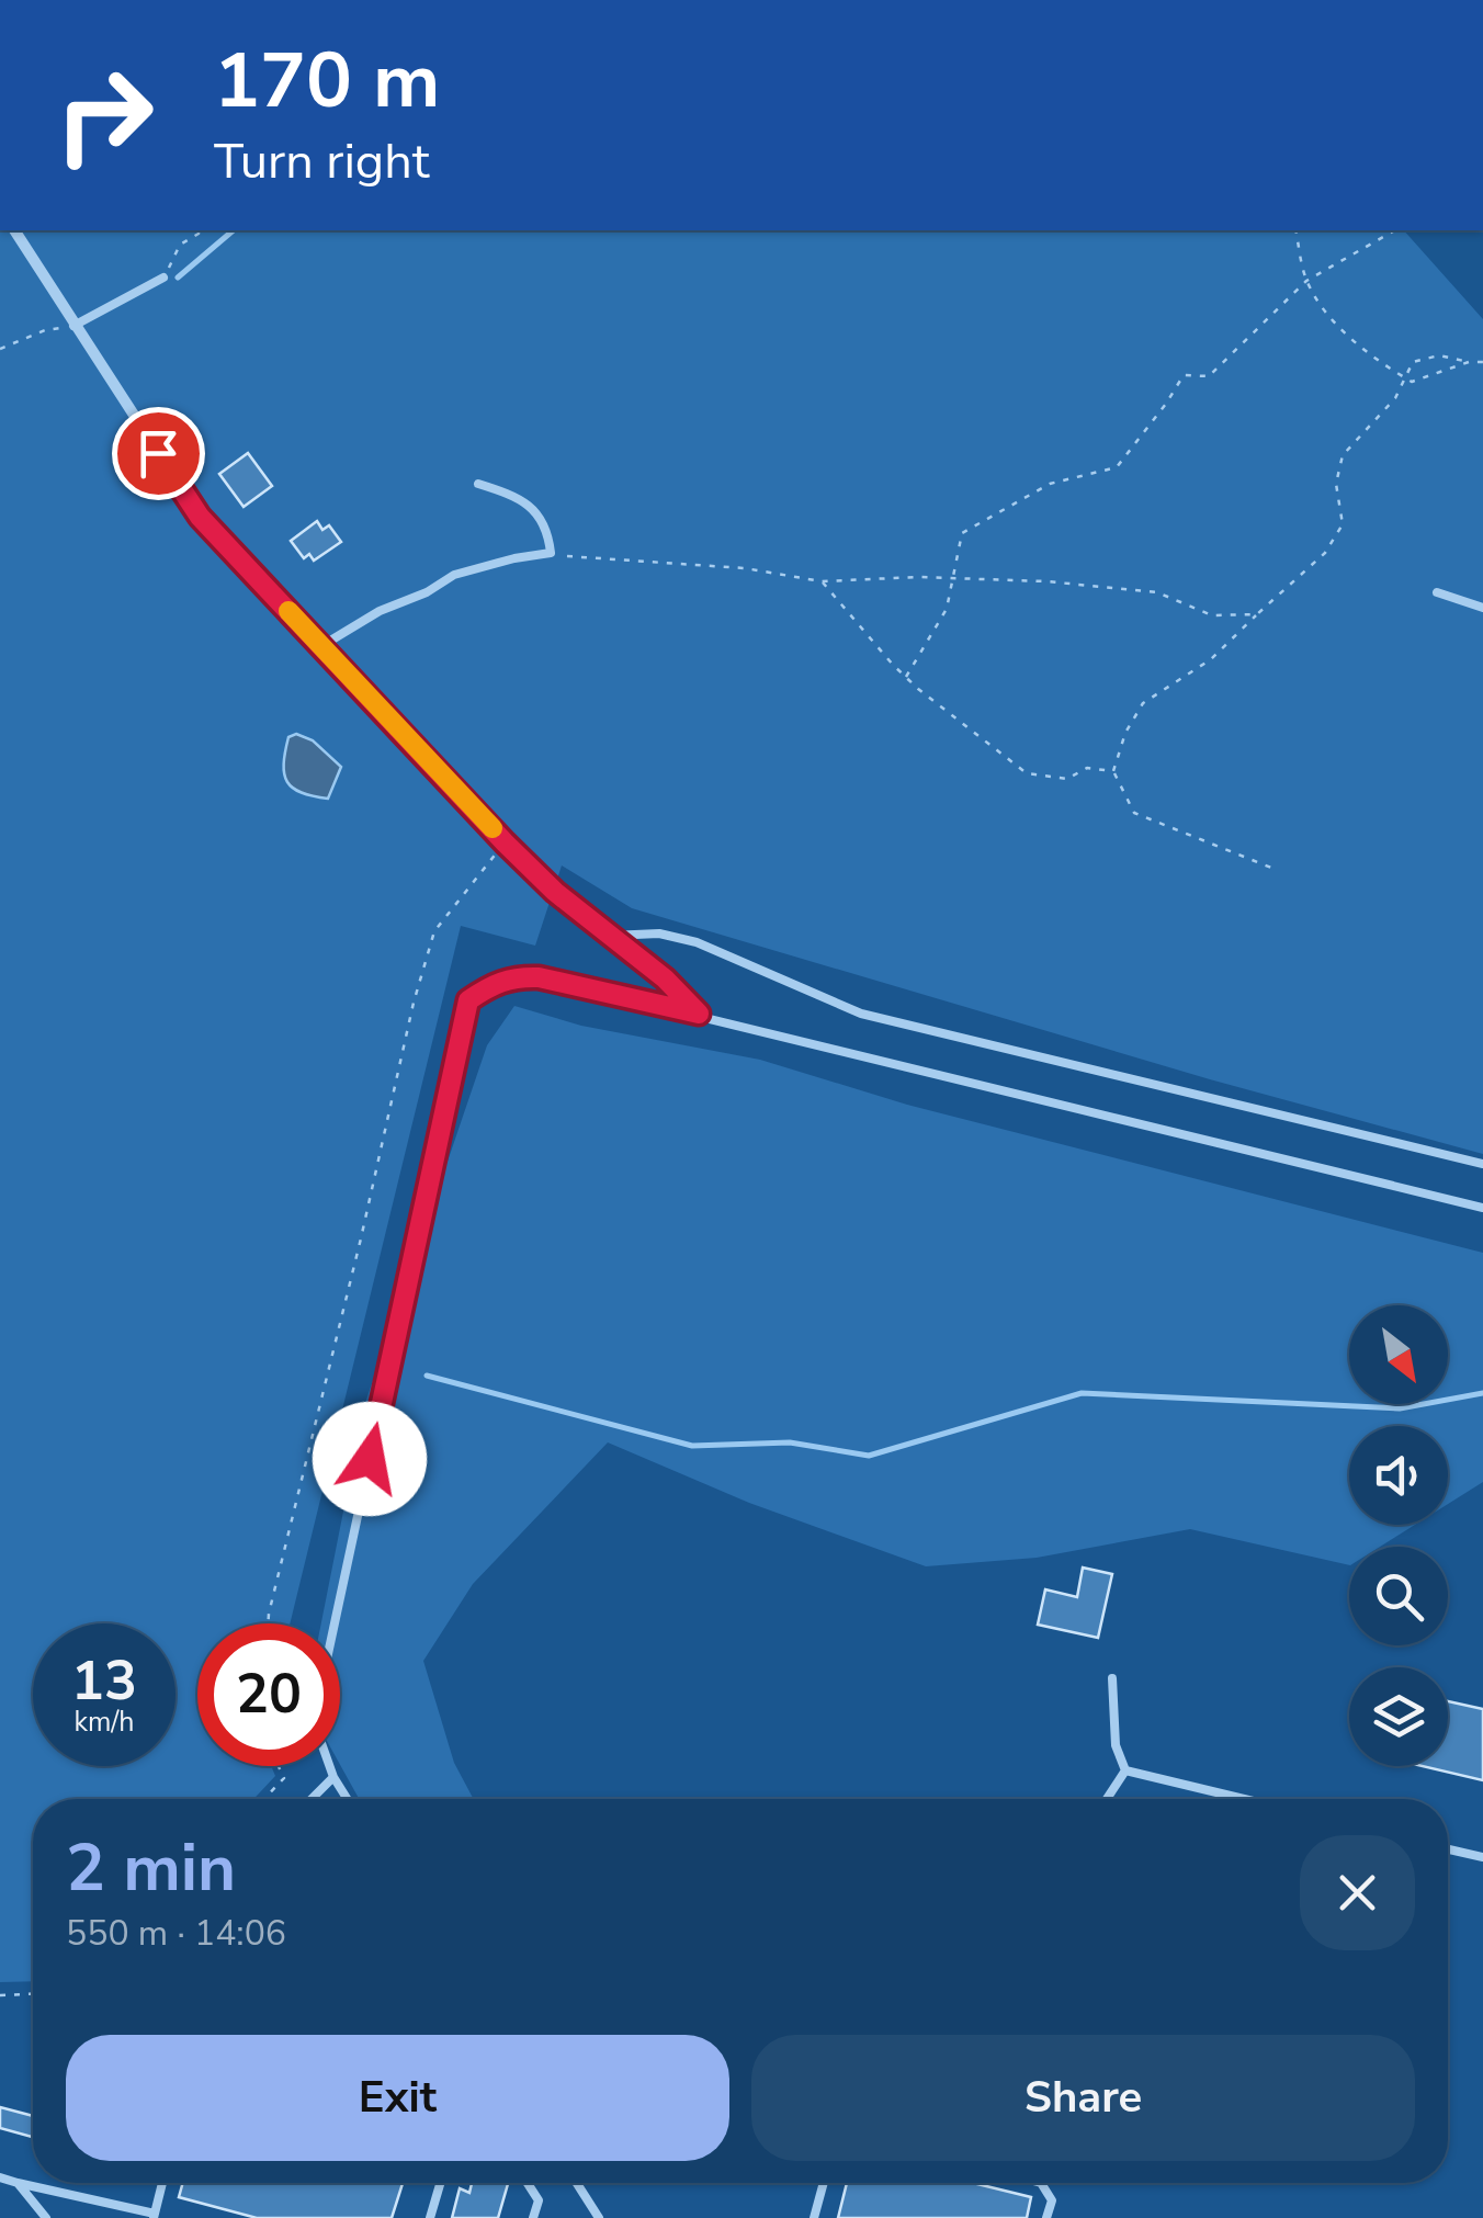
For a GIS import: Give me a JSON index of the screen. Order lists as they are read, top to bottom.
{
  "north": "bottom right",
  "page": {
    "turn": ["170 m", "Turn right"],
    "speed": "13 km/h",
    "limit": "20",
    "heading": ["2 min", "550 m · 14:06"],
    "buttons": ["Exit", "Share"]
  }
}
